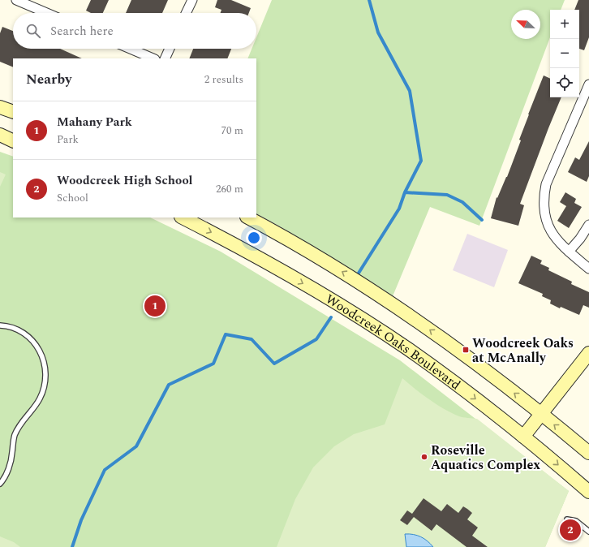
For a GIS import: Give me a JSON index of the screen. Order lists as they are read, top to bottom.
{
  "streets": {
    "main road": ["Woodcreek Oaks Boulevard"]
  },
  "places": {
    "transit": ["Woodcreek Oaks at McAnally"],
    "other": ["Roseville Aquatics Complex"]
  },
  "north": "top left",
  "page": {
    "map_buttons": ["+", "−"],
    "search": "Search here",
    "heading": ["Nearby", "2 results"],
    "list": [
      {
        "mark": "1",
        "name": "Mahany Park",
        "note": "Park",
        "value": "70 m"
      },
      {
        "mark": "2",
        "name": "Woodcreek High School",
        "note": "School",
        "value": "260 m"
      }
    ],
    "pins": ["1", "2"]
  }
}
